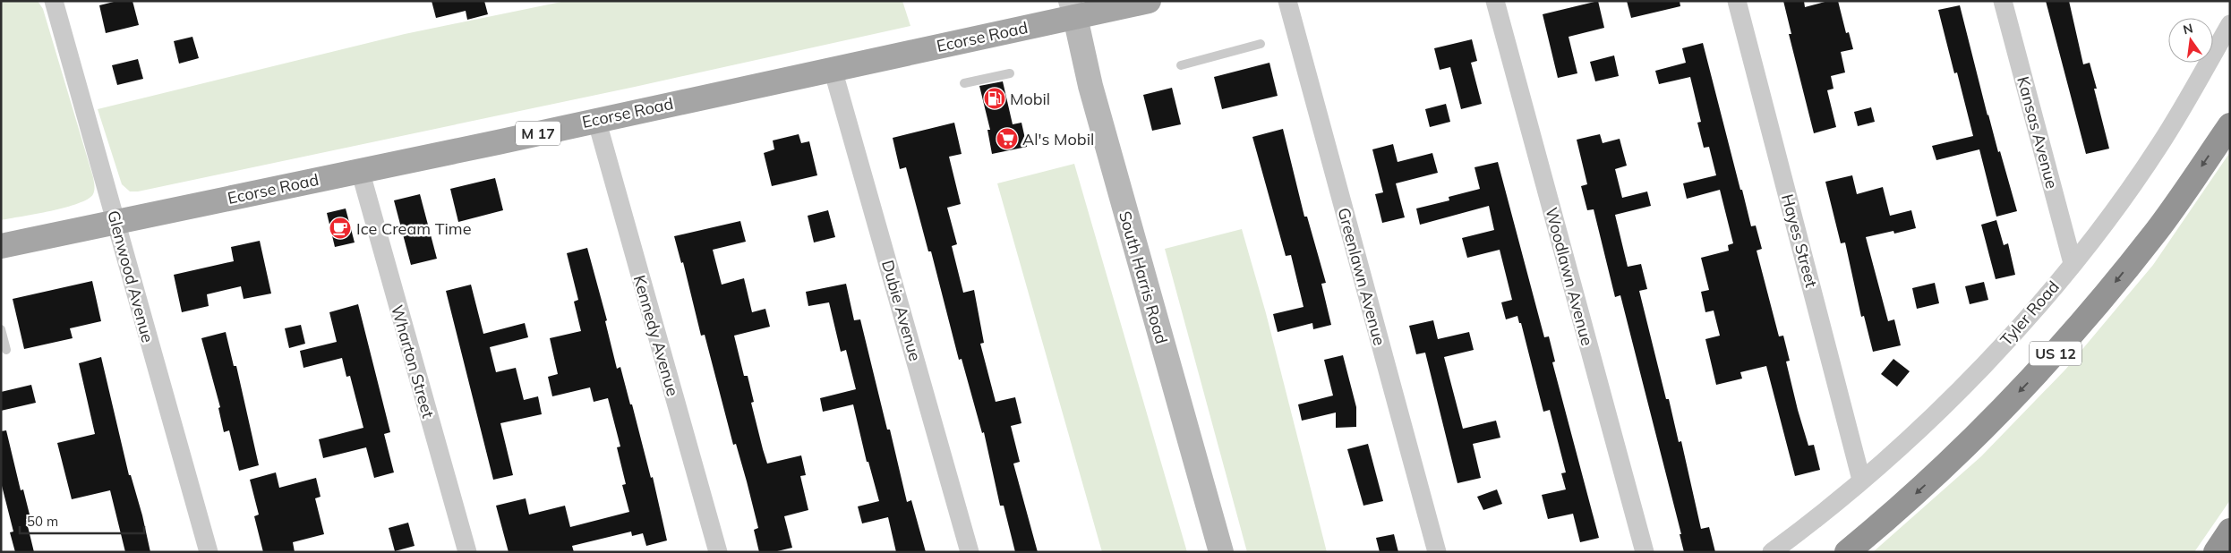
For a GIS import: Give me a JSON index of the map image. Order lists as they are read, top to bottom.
{
  "streets": {
    "highway": ["US 12"],
    "main road": ["Ecorse Road", "M 17", "South Harris Road"],
    "street": [
      "Kansas Avenue",
      "Hayes Street",
      "Glenwood Avenue",
      "Greenlawn Avenue",
      "Woodlawn Avenue",
      "Dubie Avenue",
      "Tyler Road",
      "Kennedy Avenue",
      "Wharton Street"
    ]
  },
  "crossings": [
    ["Ecorse Road", "Glenwood Avenue"],
    ["Ecorse Road", "South Harris Road"],
    ["Ecorse Road", "Dubie Avenue"],
    ["Ecorse Road", "Kennedy Avenue"],
    ["Ecorse Road", "Wharton Street"],
    ["Kansas Avenue", "Tyler Road"],
    ["Hayes Street", "Tyler Road"]
  ],
  "places": {
    "fuel station": ["Mobil"],
    "supermarket": ["Al's Mobil"],
    "cafe": ["Ice Cream Time"]
  },
  "scale_bar": "50 m",
  "north": "top"
}
